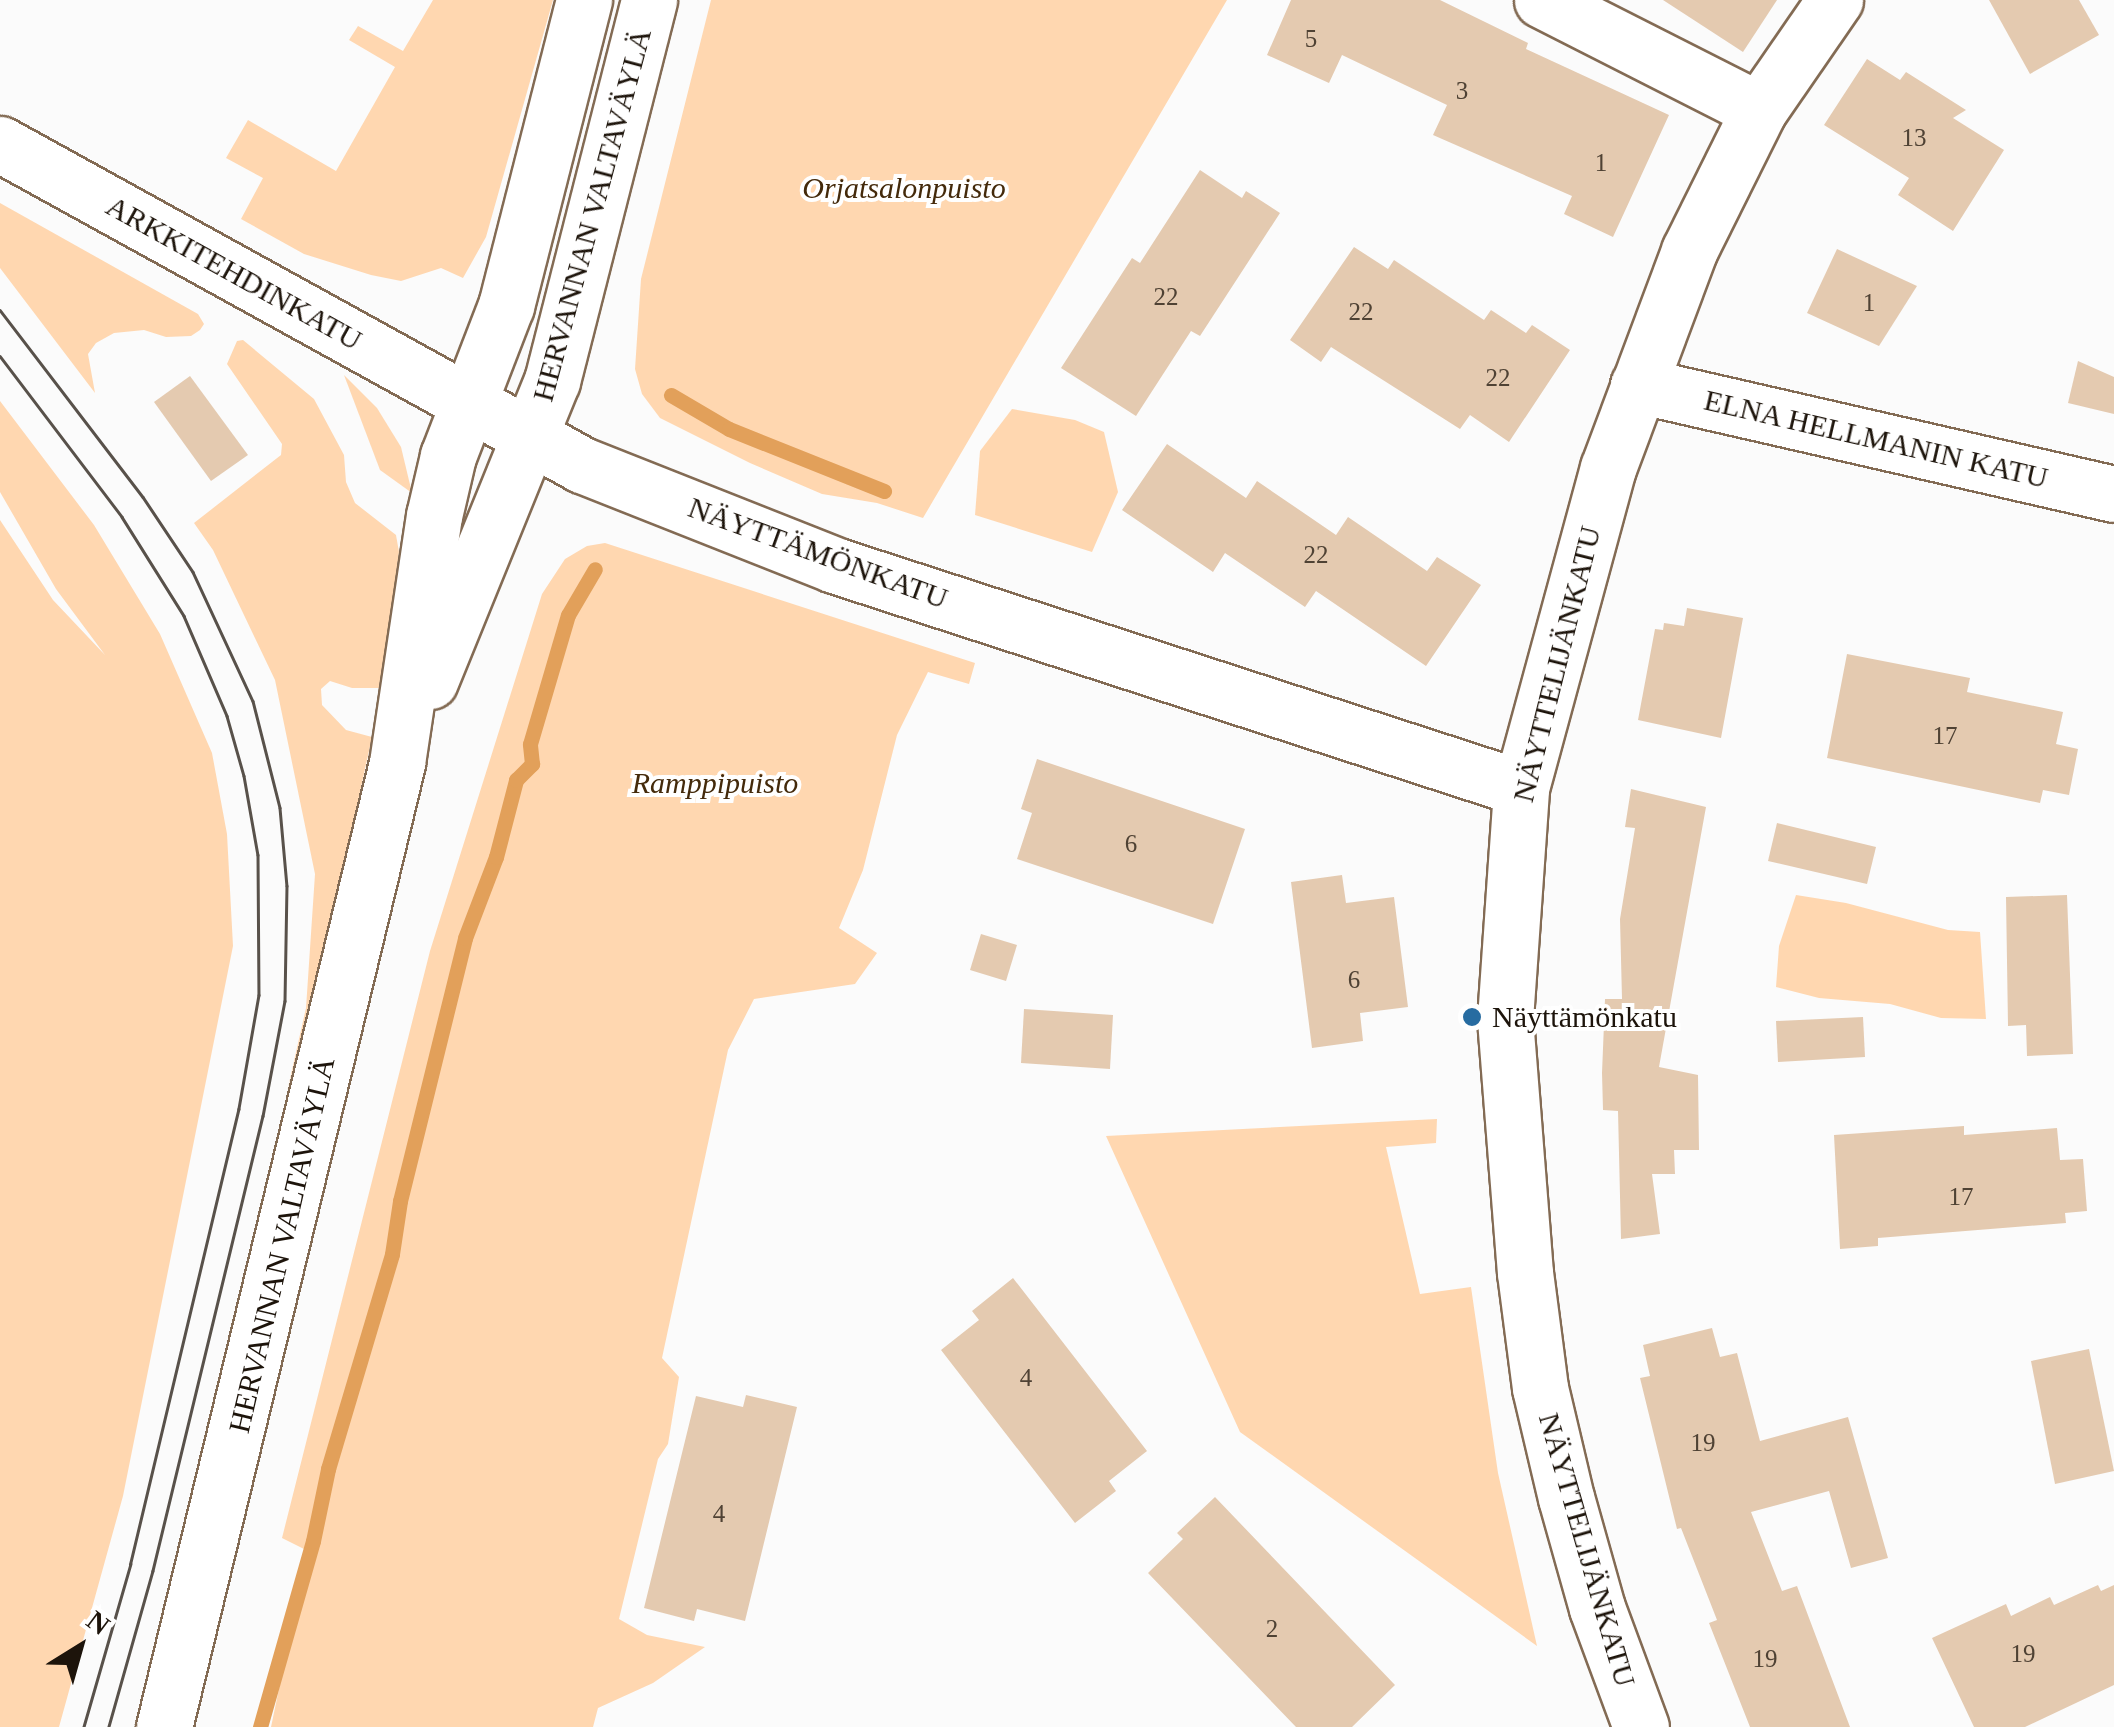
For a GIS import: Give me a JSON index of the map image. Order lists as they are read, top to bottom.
{
  "streets": {
    "street": [
      "HERVANNAN VALTAVÄYLÄ",
      "ARKKITEHDINKATU",
      "ELNA HELLMANIN KATU",
      "NÄYTTÄMÖNKATU",
      "NÄYTTELIJÄNKATU"
    ]
  },
  "crossings": [
    ["HERVANNAN VALTAVÄYLÄ", "ARKKITEHDINKATU"],
    ["HERVANNAN VALTAVÄYLÄ", "NÄYTTÄMÖNKATU"],
    ["ARKKITEHDINKATU", "NÄYTTÄMÖNKATU"],
    ["ELNA HELLMANIN KATU", "NÄYTTELIJÄNKATU"],
    ["NÄYTTÄMÖNKATU", "NÄYTTELIJÄNKATU"]
  ],
  "parks": ["Orjatsalonpuisto", "Ramppipuisto"],
  "places": ["Näyttämönkatu"],
  "house_numbers": [
    "5",
    "3",
    "13",
    "1",
    "22",
    "1",
    "22",
    "22",
    "22",
    "17",
    "6",
    "6",
    "17",
    "4",
    "19",
    "4",
    "2",
    "19",
    "19"
  ],
  "north": "top right"
}
